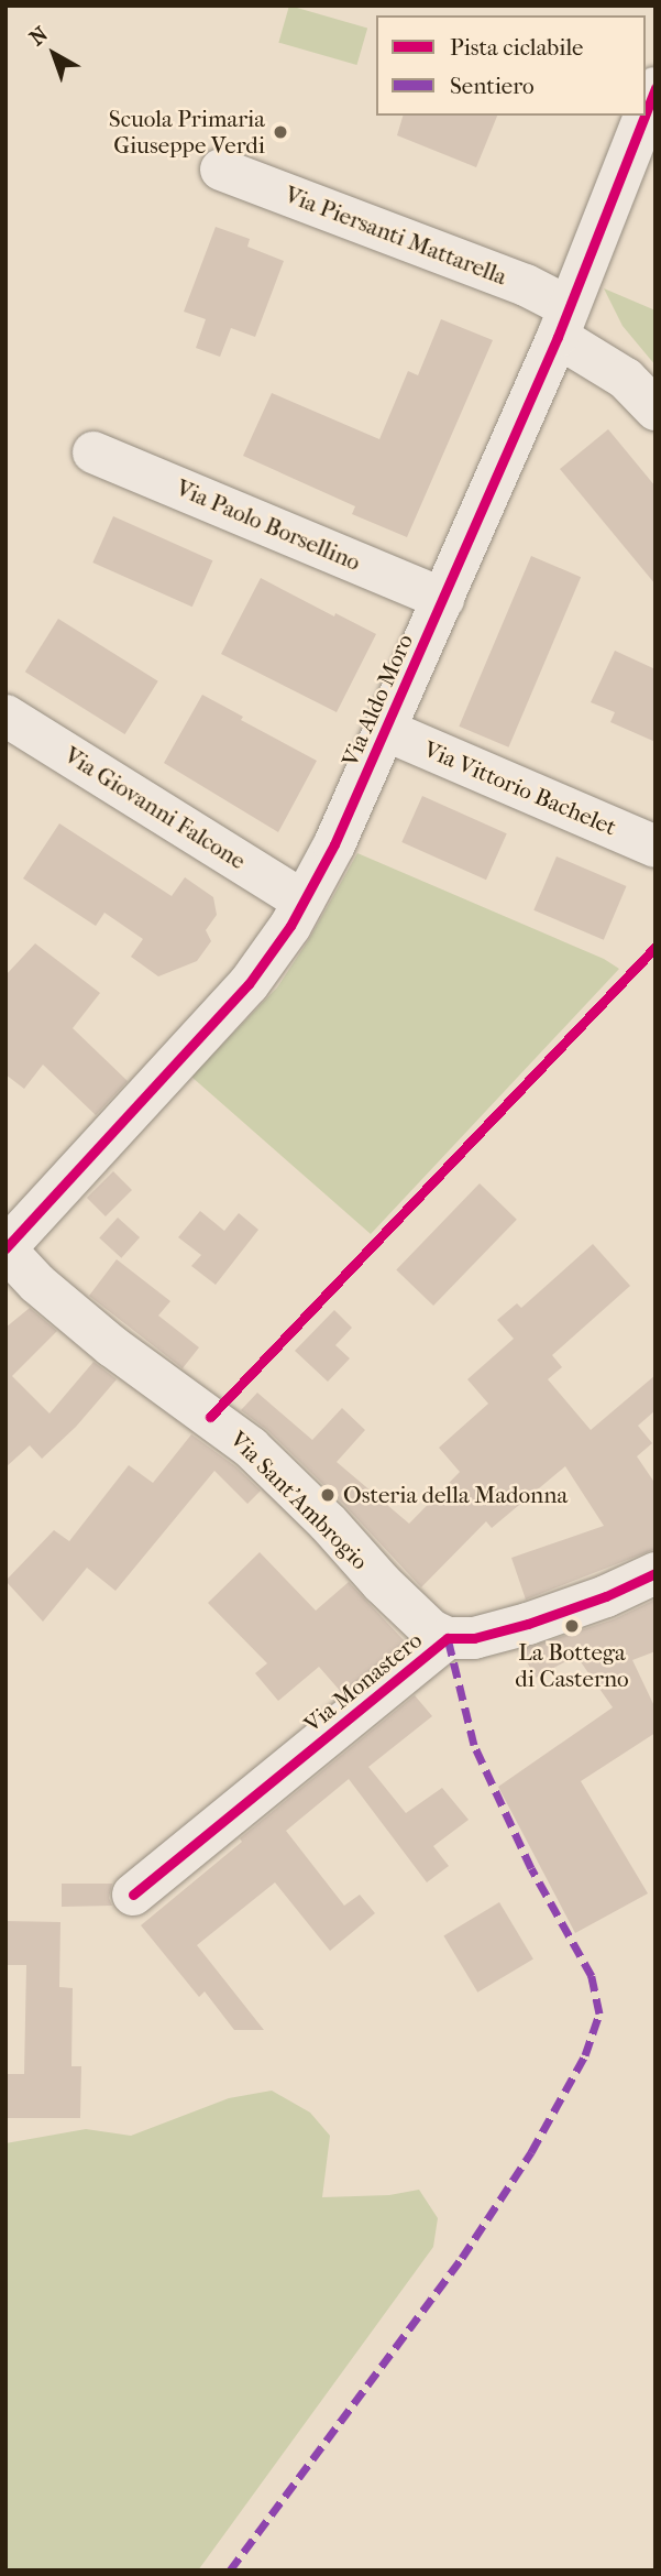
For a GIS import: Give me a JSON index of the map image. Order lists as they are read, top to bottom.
{
  "streets": {
    "street": [
      "Via Piersanti Mattarella",
      "Via Paolo Borsellino",
      "Via Aldo Moro",
      "Via Vittorio Bachelet",
      "Via Giovanni Falcone",
      "Via Sant'Ambrogio",
      "Via Monastero"
    ]
  },
  "crossings": [
    ["Via Piersanti Mattarella", "Via Aldo Moro"],
    ["Via Paolo Borsellino", "Via Aldo Moro"],
    ["Via Aldo Moro", "Via Vittorio Bachelet"],
    ["Via Aldo Moro", "Via Giovanni Falcone"],
    ["Via Aldo Moro", "Via Sant'Ambrogio"],
    ["Via Sant'Ambrogio", "Via Monastero"]
  ],
  "places": ["Scuola Primaria Giuseppe Verdi", "Osteria della Madonna", "La Bottega di Casterno"],
  "legend": ["Pista ciclabile", "Sentiero"],
  "north": "top left"
}
